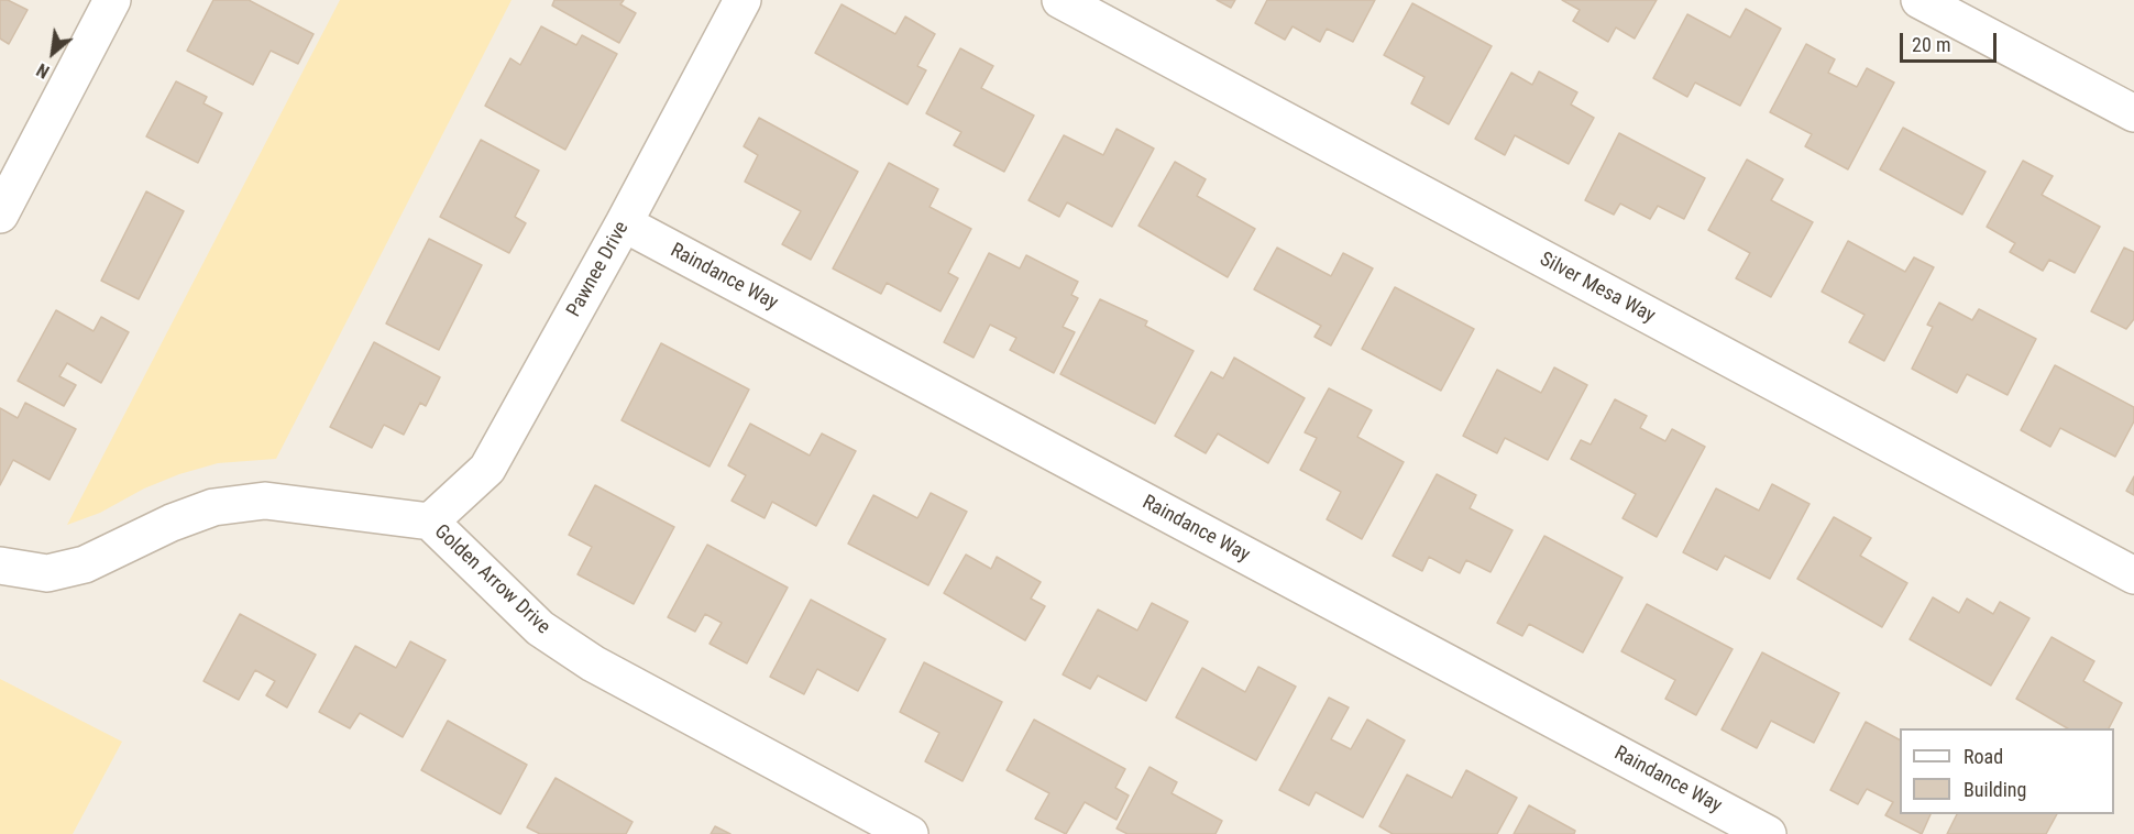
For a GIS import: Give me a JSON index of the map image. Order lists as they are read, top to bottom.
{
  "streets": {
    "street": [
      "Pawnee Drive",
      "Raindance Way",
      "Silver Mesa Way",
      "Golden Arrow Drive"
    ]
  },
  "crossings": [
    ["Pawnee Drive", "Raindance Way"],
    ["Pawnee Drive", "Golden Arrow Drive"]
  ],
  "legend": ["Road", "Building"],
  "scale_bar": "20 m",
  "north": "bottom left"
}
